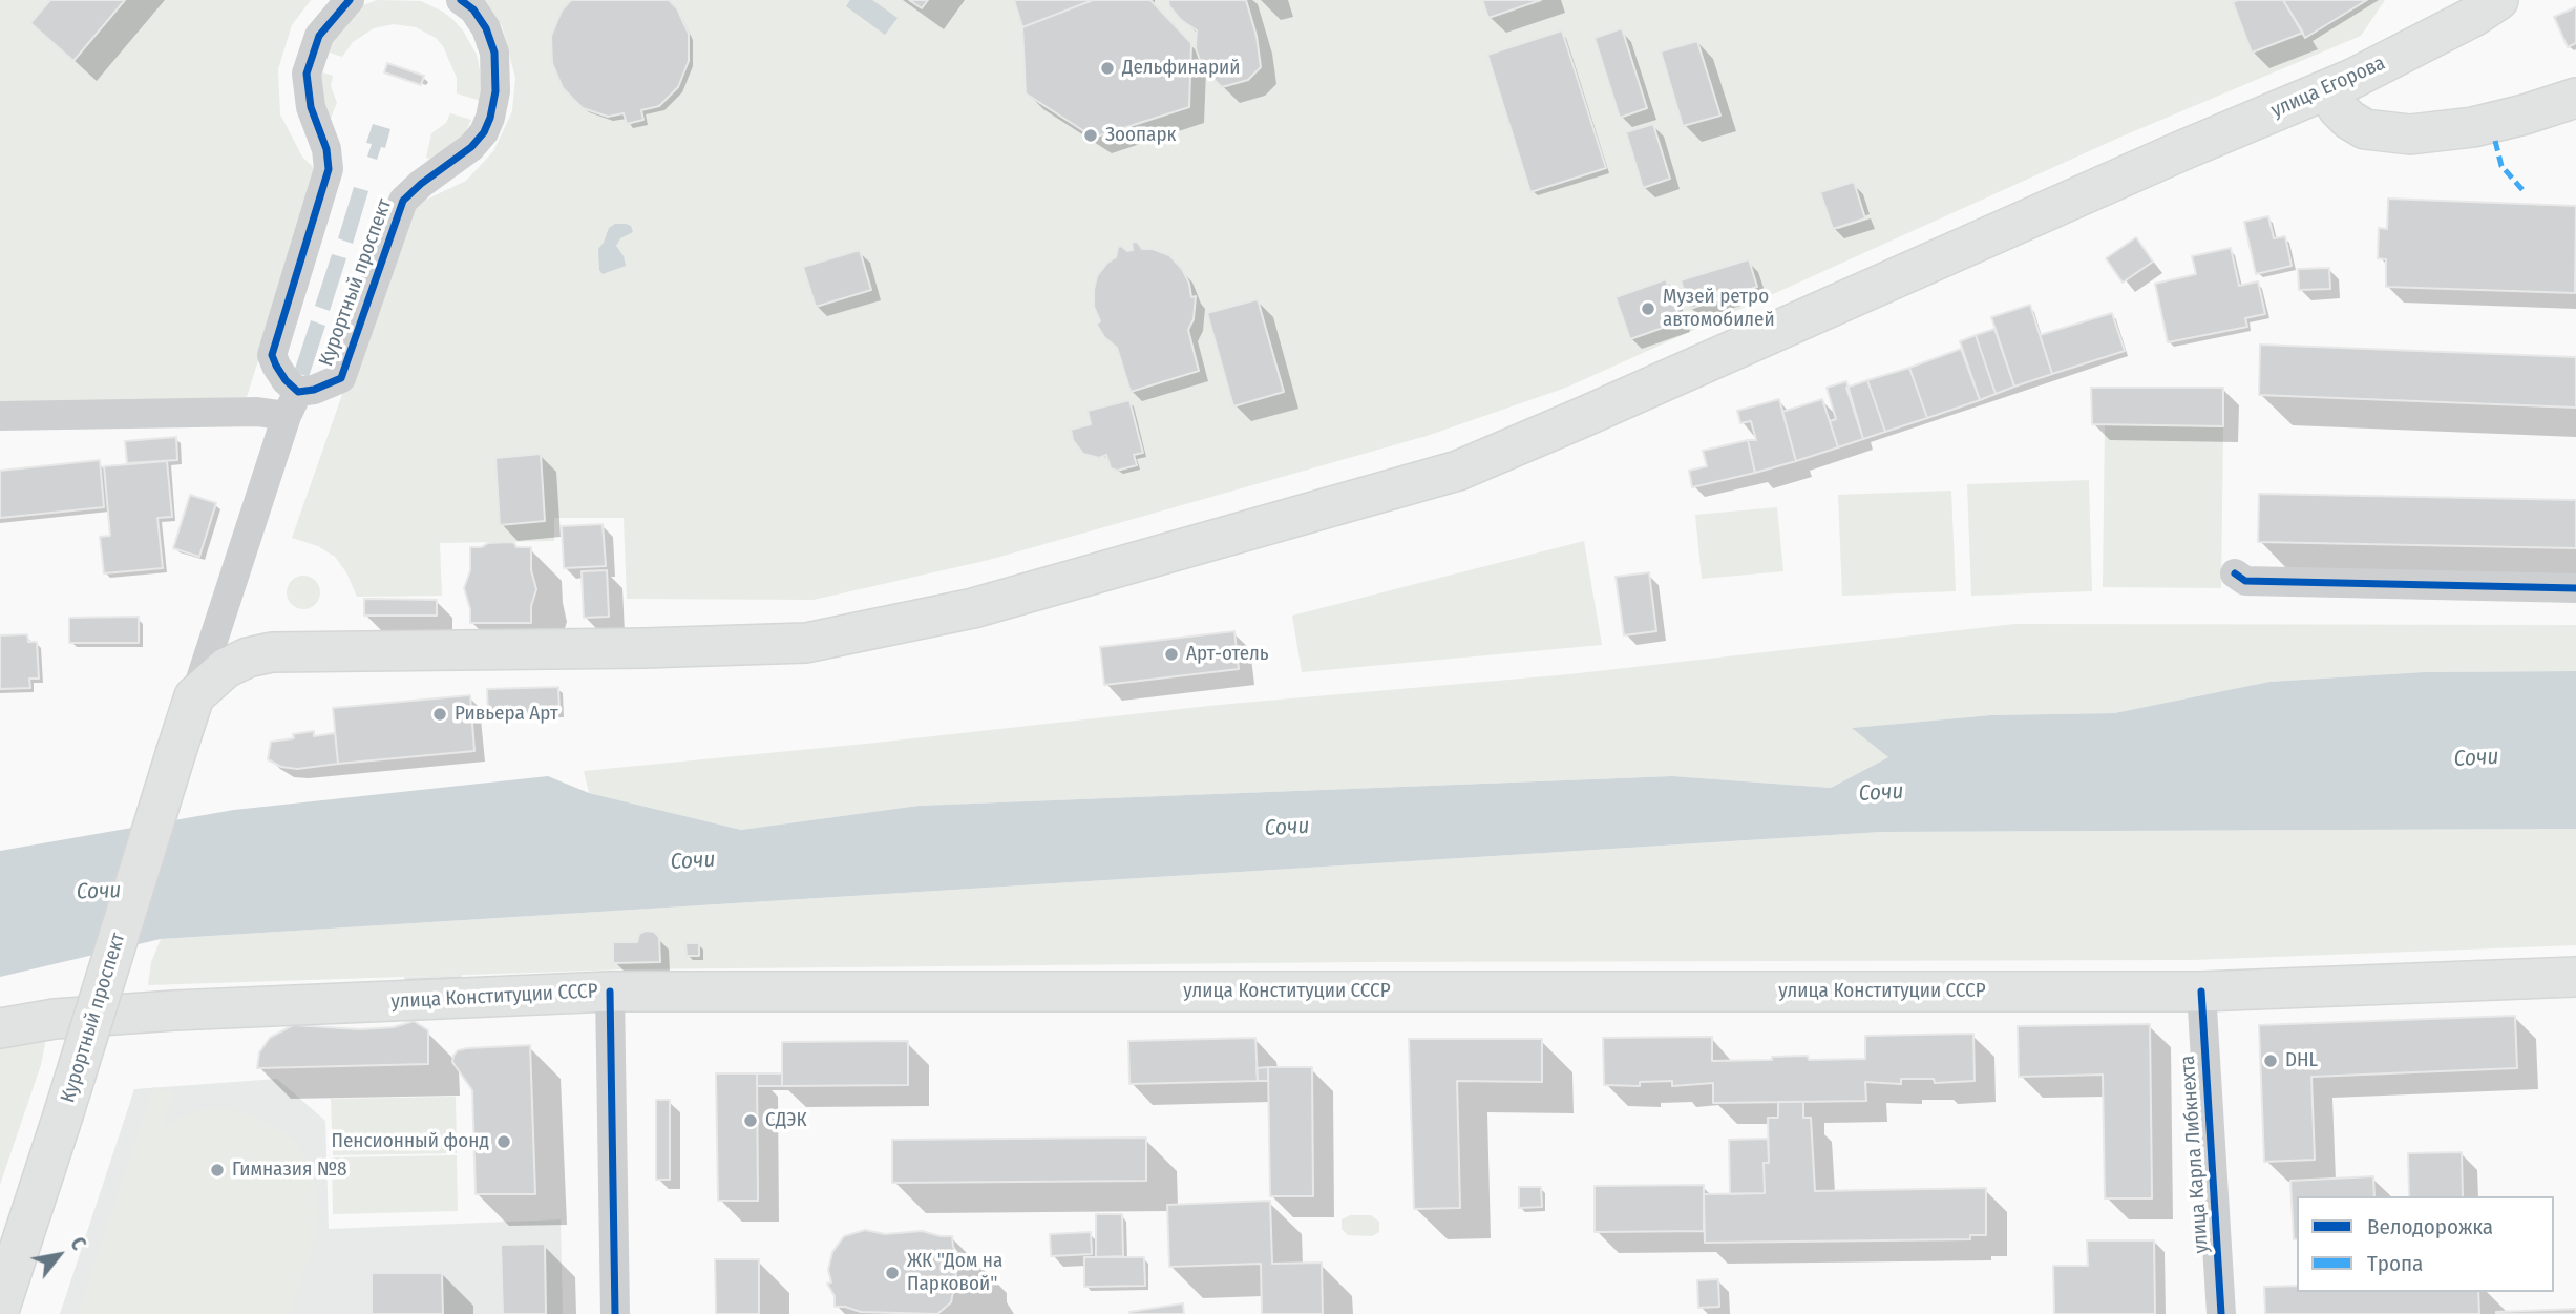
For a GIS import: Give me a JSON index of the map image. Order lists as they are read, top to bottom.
{
  "streets": {
    "main road": ["улица Егорова", "Курортный проспект", "улица Конституции СССР"],
    "street": ["улица Карла Либкнехта"]
  },
  "crossings": [
    ["улица Егорова", "Курортный проспект"],
    ["улица Конституции СССР", "улица Карла Либкнехта"]
  ],
  "water": ["Сочи"],
  "places": [
    "Дельфинарий",
    "Зоопарк",
    "Музей ретро автомобилей",
    "Арт-отель",
    "Ривьера Арт",
    "DHL",
    "СДЭК",
    "Пенсионный фонд",
    "Гимназия №8",
    "ЖК \"Дом на Парковой\""
  ],
  "legend": ["Велодорожка", "Тропа"],
  "north": "top right"
}
